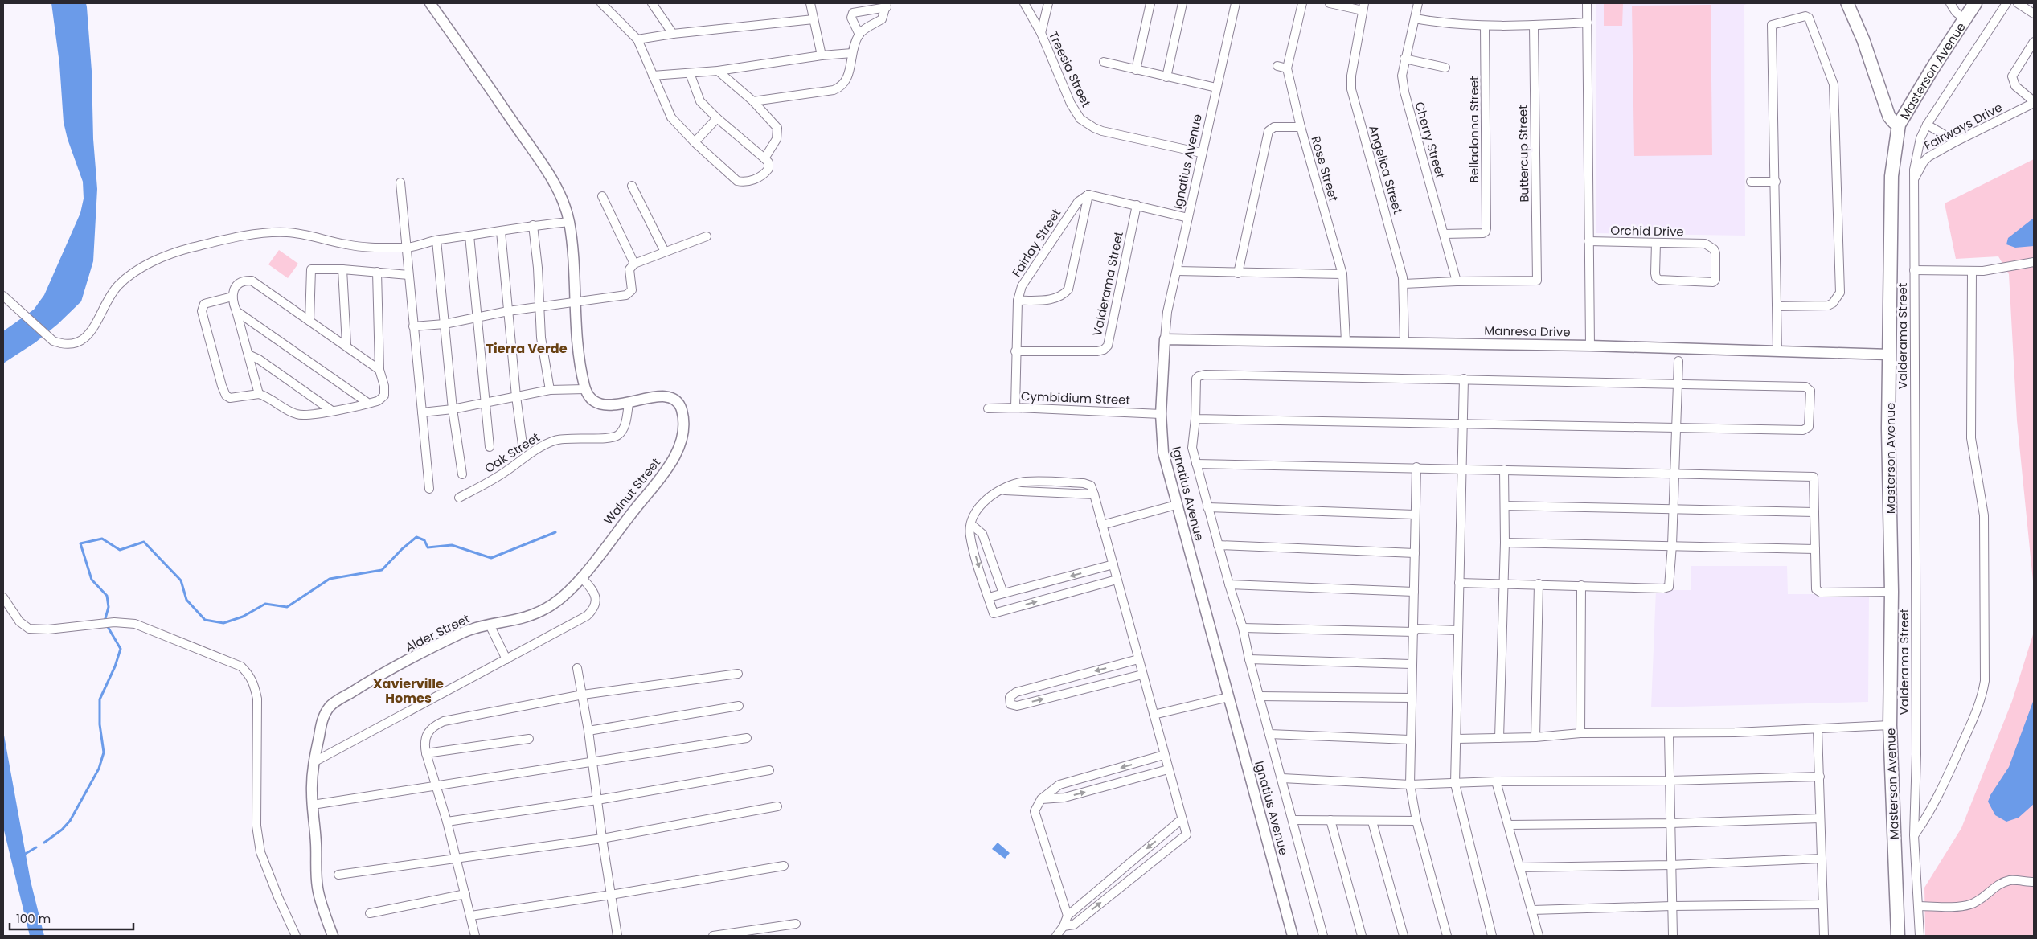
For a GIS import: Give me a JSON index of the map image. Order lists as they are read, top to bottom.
{
  "streets": {
    "main road": ["Masterson Avenue"],
    "street": [
      "Treesia Street",
      "Fairways Drive",
      "Belladonna Street",
      "Cherry Street",
      "Buttercup Street",
      "Ignatius Avenue",
      "Rose Street",
      "Angelica Street",
      "Orchid Drive",
      "Fairlay Street",
      "Valderama Street",
      "Manresa Drive",
      "Cymbidium Street",
      "Oak Street",
      "Walnut Street",
      "Alder Street"
    ]
  },
  "crossings": [
    ["Treesia Street", "Ignatius Avenue"],
    ["Masterson Avenue", "Manresa Drive"],
    ["Fairways Drive", "Valderama Street"],
    ["Belladonna Street", "Cherry Street"],
    ["Cherry Street", "Buttercup Street"],
    ["Ignatius Avenue", "Manresa Drive"],
    ["Ignatius Avenue", "Cymbidium Street"],
    ["Rose Street", "Manresa Drive"],
    ["Angelica Street", "Manresa Drive"],
    ["Fairlay Street", "Valderama Street"],
    ["Fairlay Street", "Cymbidium Street"],
    ["Oak Street", "Walnut Street"],
    ["Walnut Street", "Alder Street"]
  ],
  "districts": ["Tierra Verde", "Xavierville Homes"],
  "scale_bar": "100 m"
}
